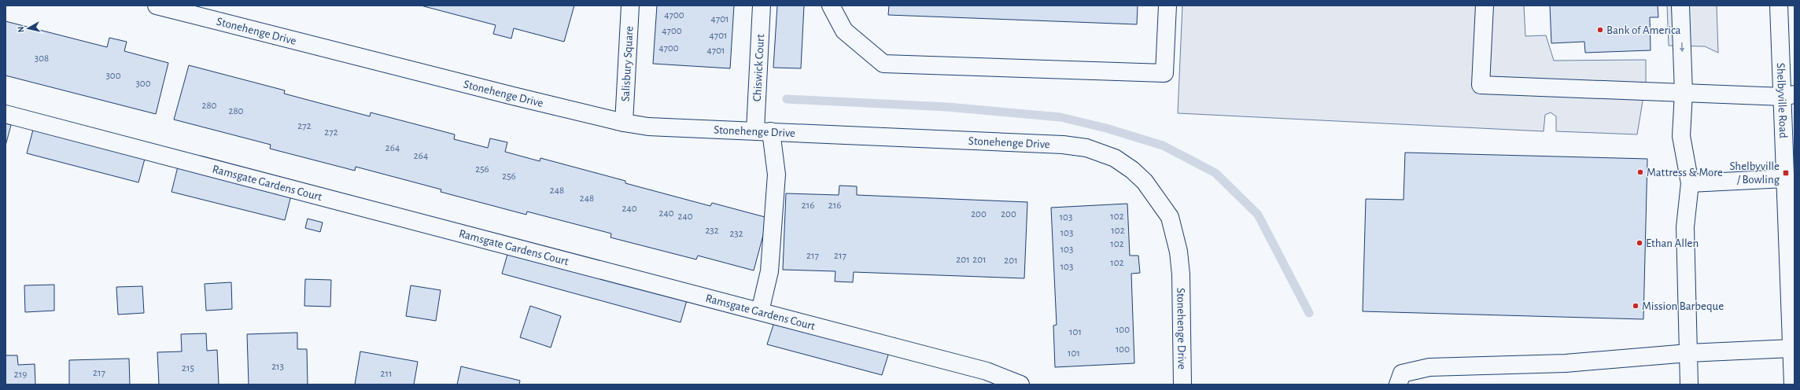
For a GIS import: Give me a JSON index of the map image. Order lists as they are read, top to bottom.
{
  "streets": {
    "street": [
      "Stonehenge Drive",
      "Salisbury Square",
      "Chiswick Court",
      "Shelbyville Road",
      "Ramsgate Gardens Court"
    ]
  },
  "crossings": [
    ["Stonehenge Drive", "Salisbury Square"],
    ["Stonehenge Drive", "Chiswick Court"],
    ["Chiswick Court", "Ramsgate Gardens Court"]
  ],
  "places": {
    "other": [
      "Bank of America",
      "Mattress & More",
      "Ethan Allen",
      "Mission Barbeque"
    ],
    "transit": ["Shelbyville / Bowling"]
  },
  "house_numbers": [
    "4700",
    "4701",
    "4700",
    "4701",
    "4700",
    "4701",
    "308",
    "300",
    "300",
    "280",
    "280",
    "272",
    "272",
    "264",
    "264",
    "256",
    "256",
    "248",
    "248",
    "216",
    "216",
    "240",
    "240",
    "200",
    "200",
    "240",
    "102",
    "103",
    "232",
    "102",
    "103",
    "232",
    "102",
    "103",
    "217",
    "217",
    "201",
    "201",
    "201",
    "102",
    "103",
    "100",
    "101",
    "100",
    "101",
    "213",
    "215",
    "217",
    "211",
    "219"
  ],
  "north": "left"
}
